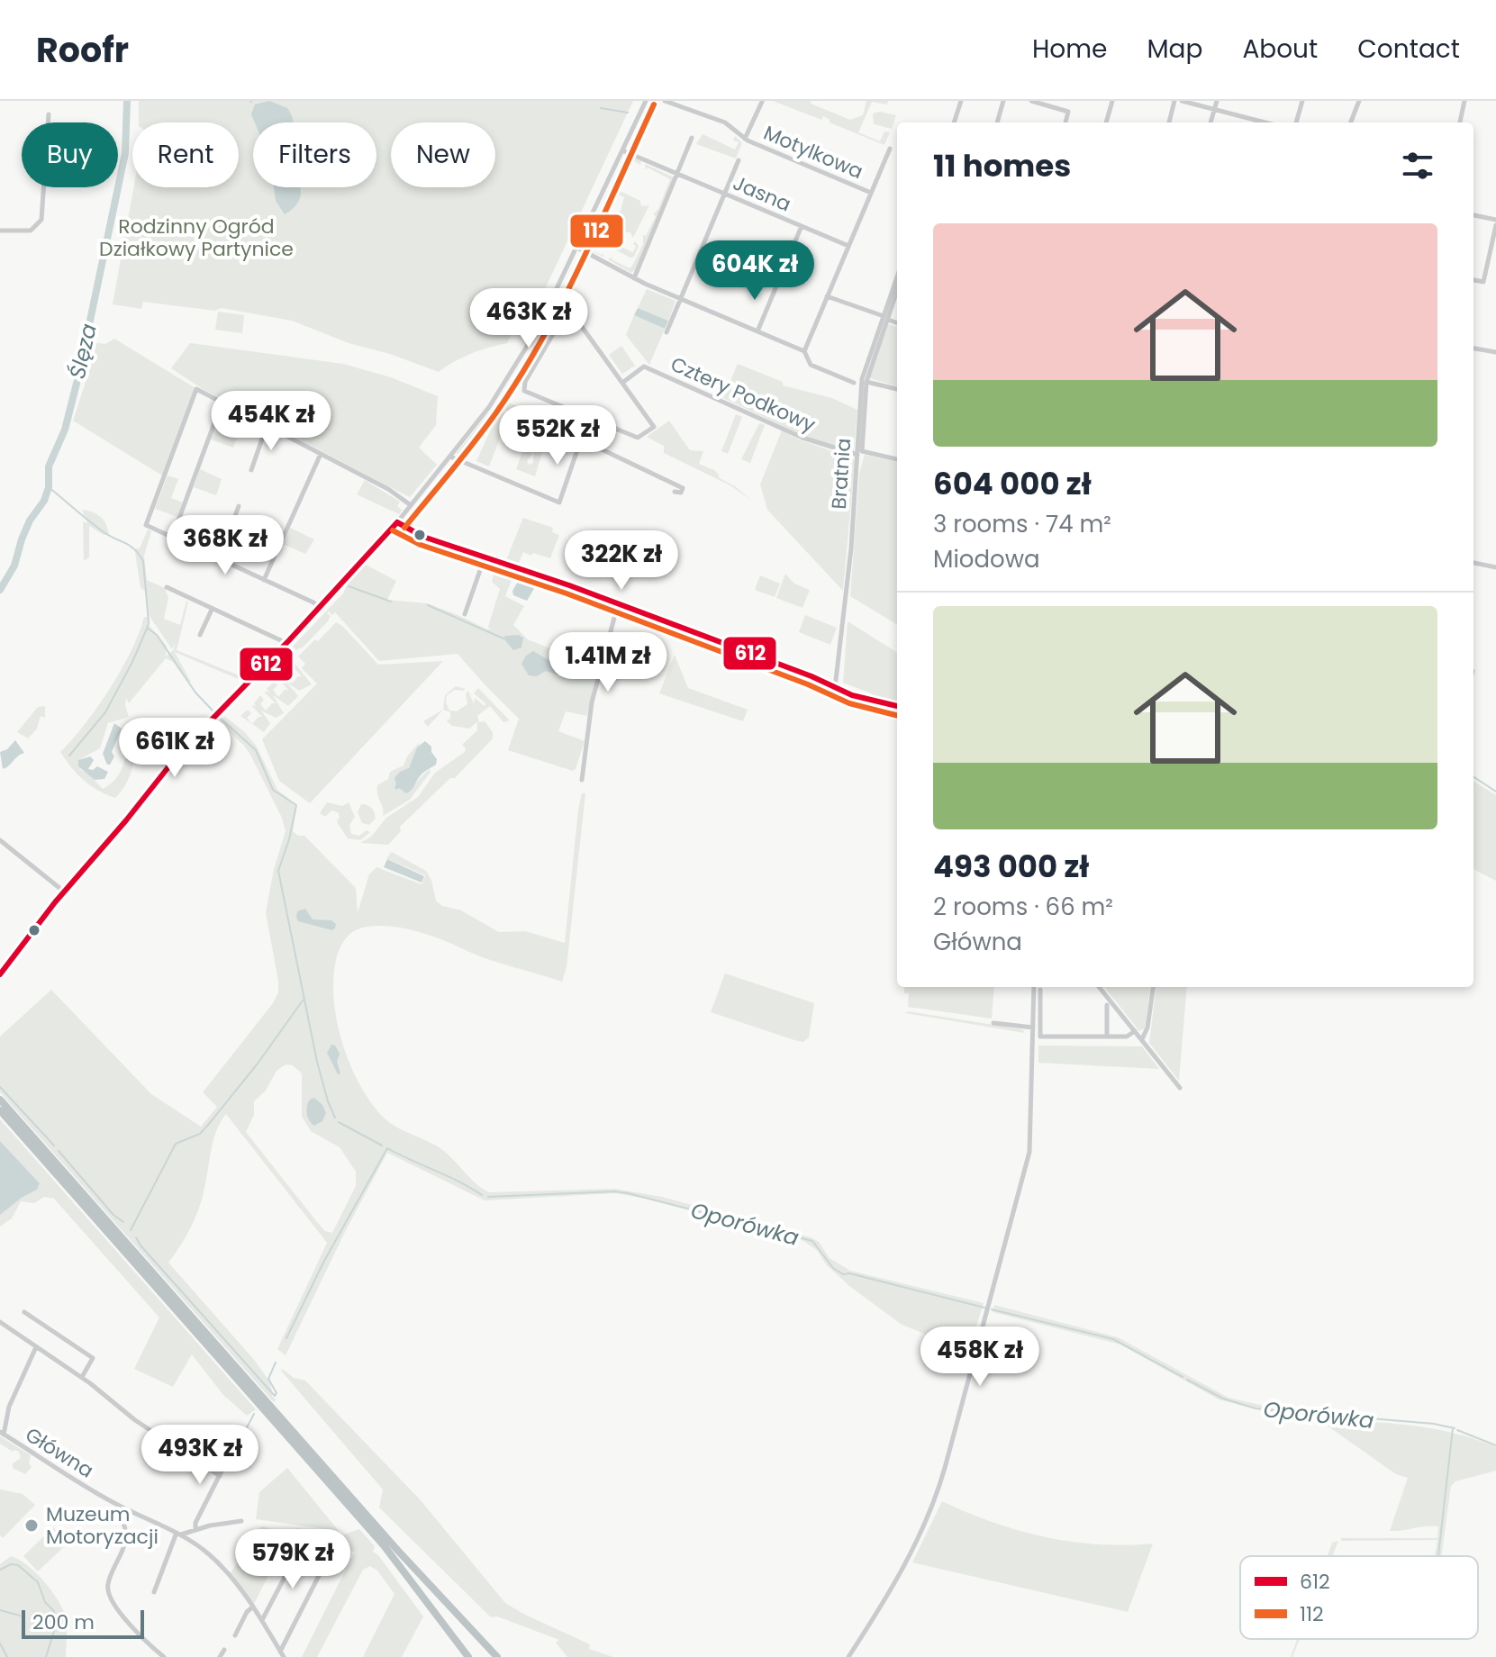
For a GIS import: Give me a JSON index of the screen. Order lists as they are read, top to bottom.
{
  "streets": {
    "street": [
      "Motylkowa",
      "Jasna",
      "Cztery Podkowy",
      "Bratnia",
      "Główna"
    ]
  },
  "crossings": [
    ["Cztery Podkowy", "Bratnia"]
  ],
  "water": ["Ślęza", "Oporówka"],
  "parks": ["Rodzinny Ogród Działkowy Partynice"],
  "places": ["Muzeum Motoryzacji"],
  "lines": ["transit line 112", "transit line 612"],
  "legend": ["612", "112"],
  "scale_bar": "200 m",
  "page": {
    "header": "Roofr",
    "nav": [
      "Home",
      "Map",
      "About",
      "Contact"
    ],
    "chip": [
      "Buy",
      "Rent",
      "Filters",
      "New"
    ],
    "heading": "11 homes",
    "list": [
      {
        "name": "604 000 zł",
        "note": "3 rooms · 74 m² · Miodowa"
      },
      {
        "name": "493 000 zł",
        "note": "2 rooms · 66 m² · Główna"
      }
    ],
    "price": [
      "604K zł",
      "463K zł",
      "454K zł",
      "552K zł",
      "368K zł",
      "322K zł",
      "1.41M zł",
      "661K zł",
      "458K zł",
      "493K zł",
      "579K zł"
    ],
    "scale": "200 m"
  }
}
